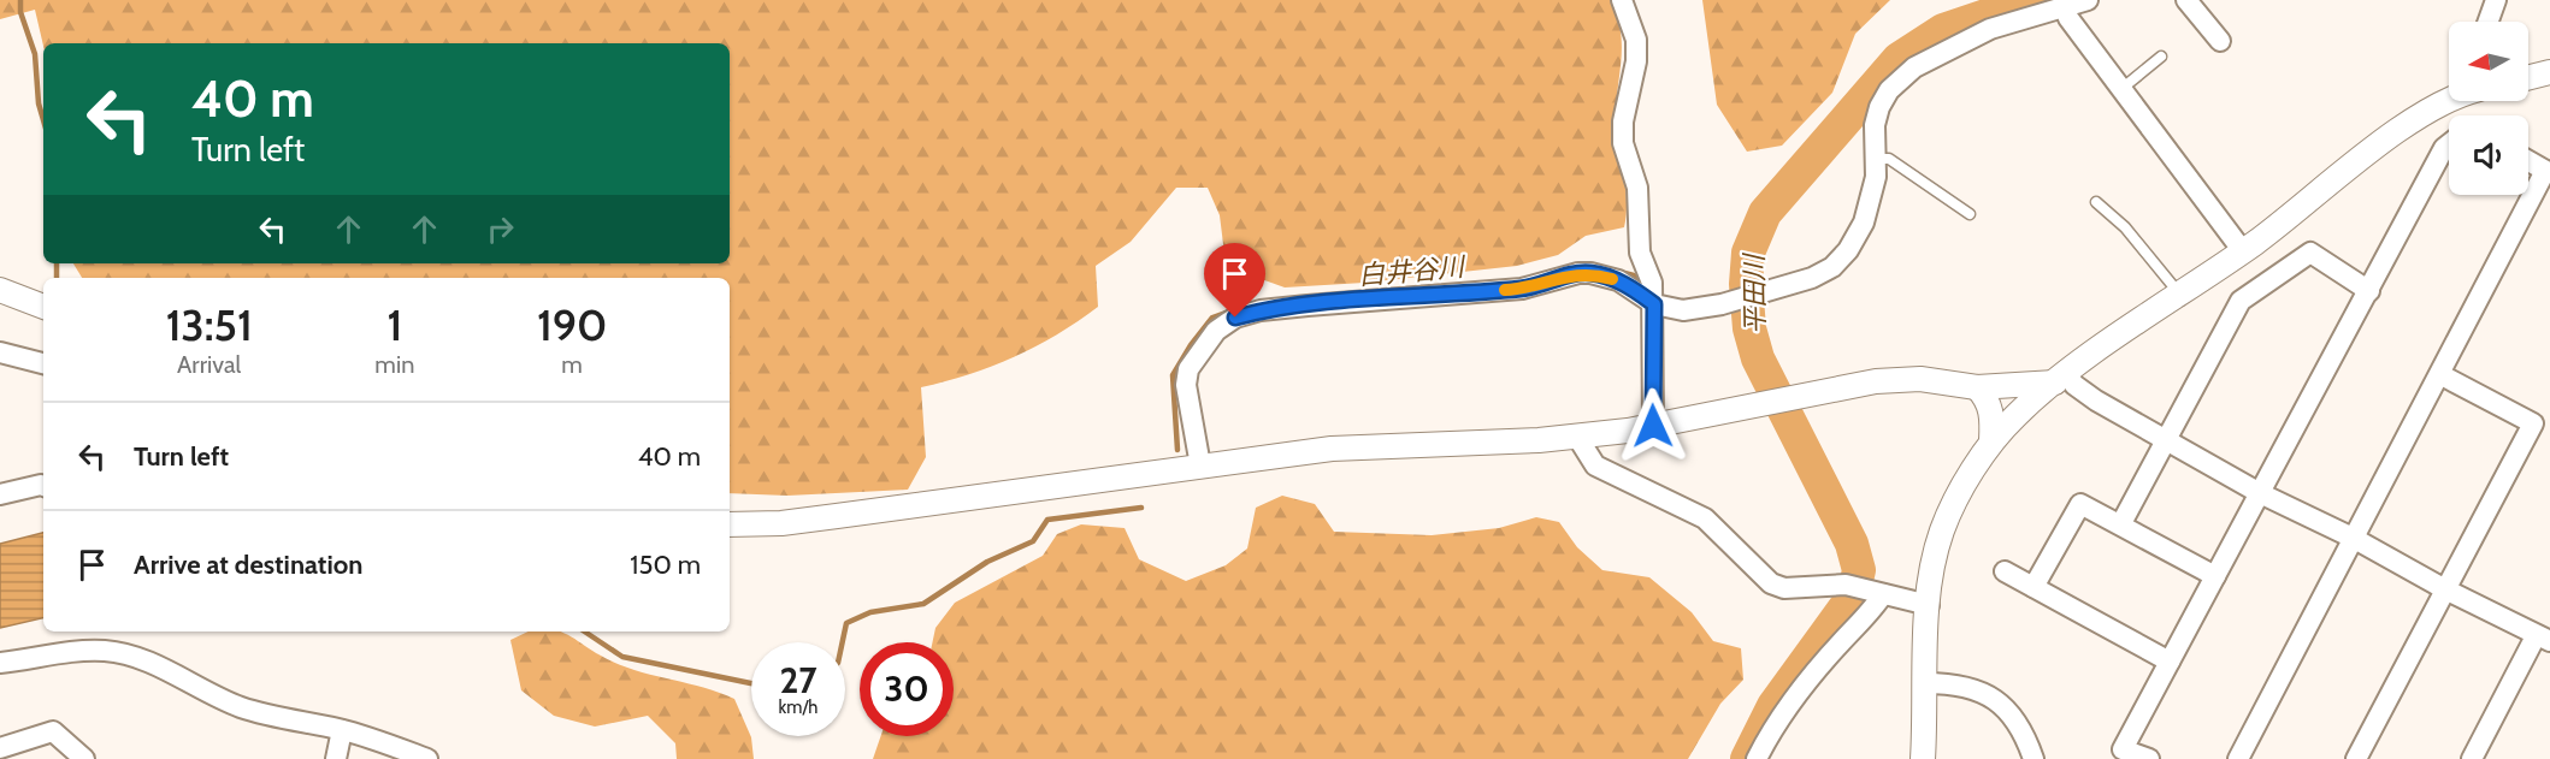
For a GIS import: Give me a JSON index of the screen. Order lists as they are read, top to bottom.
{
  "water": ["白井谷川", "平田川"],
  "north": "left",
  "page": {
    "turn": ["40 m", "Turn left"],
    "eta": [
      "13:51",
      "Arrival",
      "1",
      "min",
      "190",
      "m"
    ],
    "list": [
      {
        "name": "Turn left",
        "value": "40 m"
      },
      {
        "name": "Arrive at destination",
        "value": "150 m"
      }
    ],
    "speed": "27 km/h",
    "limit": "30"
  }
}
